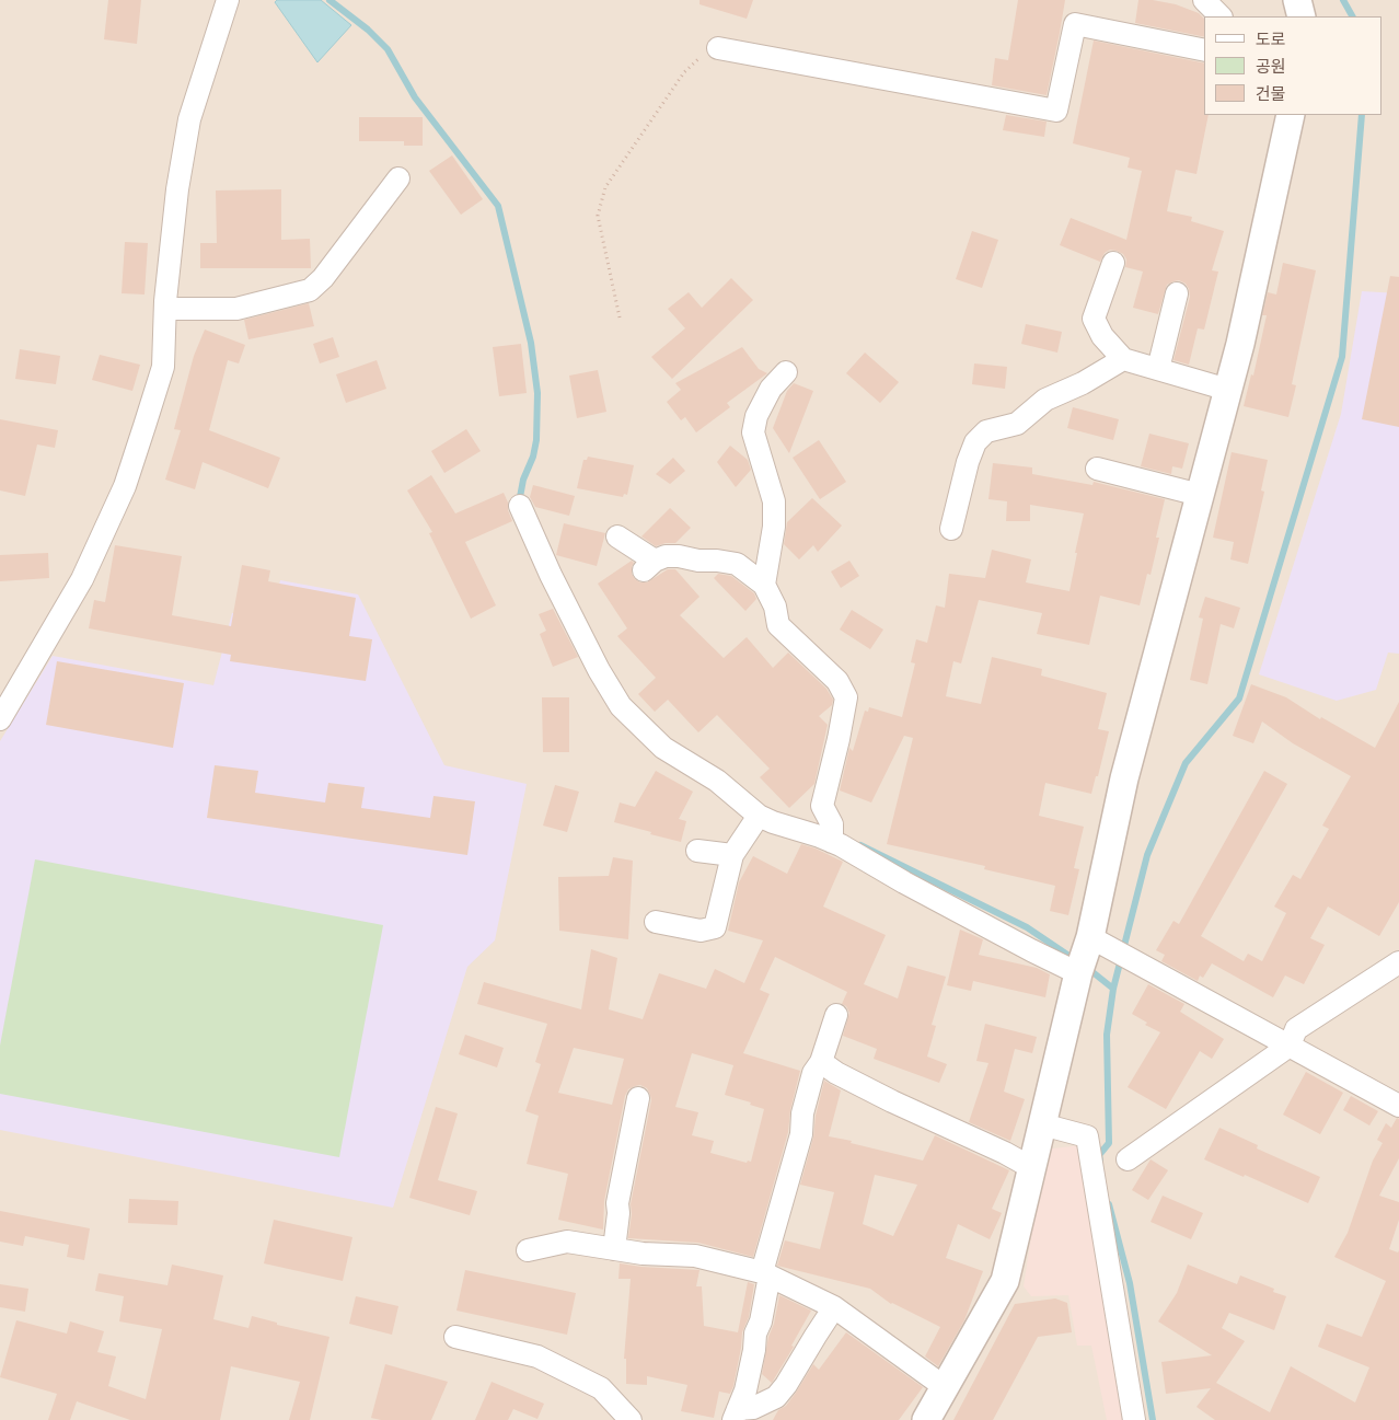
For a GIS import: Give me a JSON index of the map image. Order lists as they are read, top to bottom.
{
  "legend": ["도로", "공원", "건물"]
}
